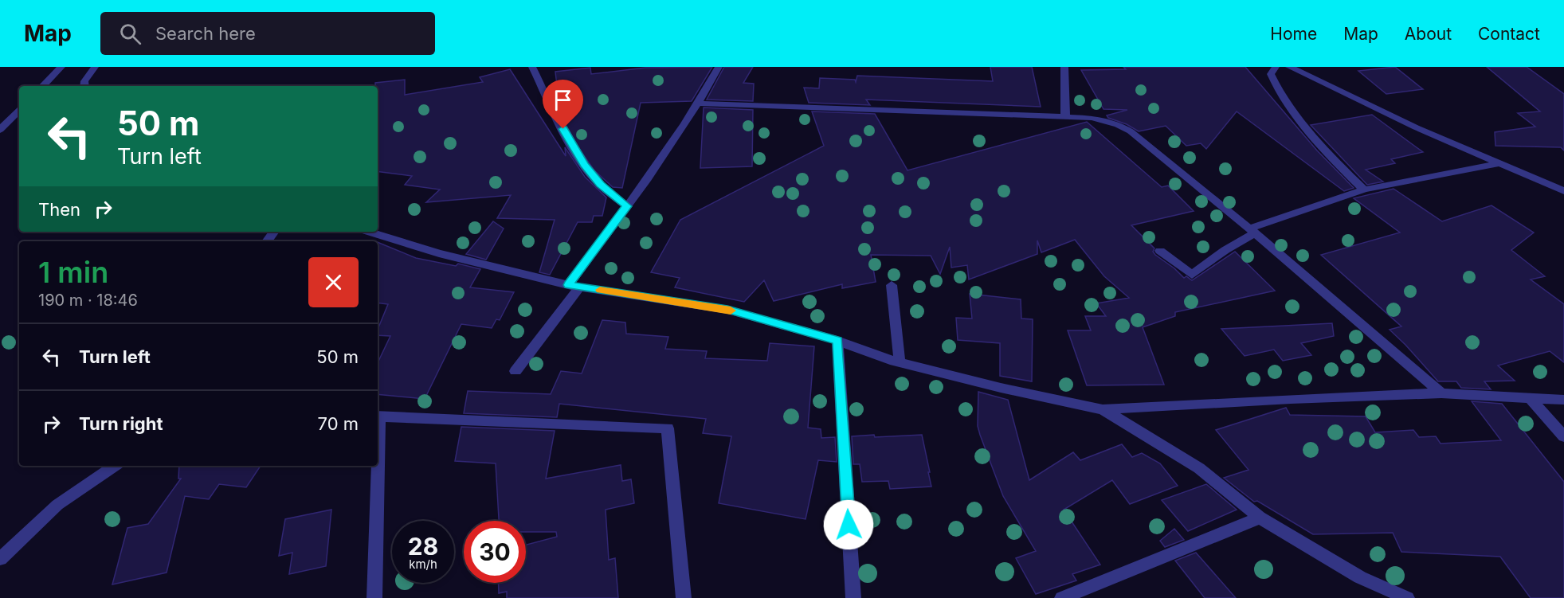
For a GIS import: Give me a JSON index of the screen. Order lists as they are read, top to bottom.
{
  "page": {
    "header": "Map",
    "search": "Search here",
    "nav": [
      "Home",
      "Map",
      "About",
      "Contact"
    ],
    "turn": ["50 m", "Turn left"],
    "then": "Then",
    "heading": ["1 min", "190 m · 18:46"],
    "list": [
      {
        "name": "Turn left",
        "value": "50 m"
      },
      {
        "name": "Turn right",
        "value": "70 m"
      }
    ],
    "speed": "28 km/h",
    "limit": "30"
  }
}
